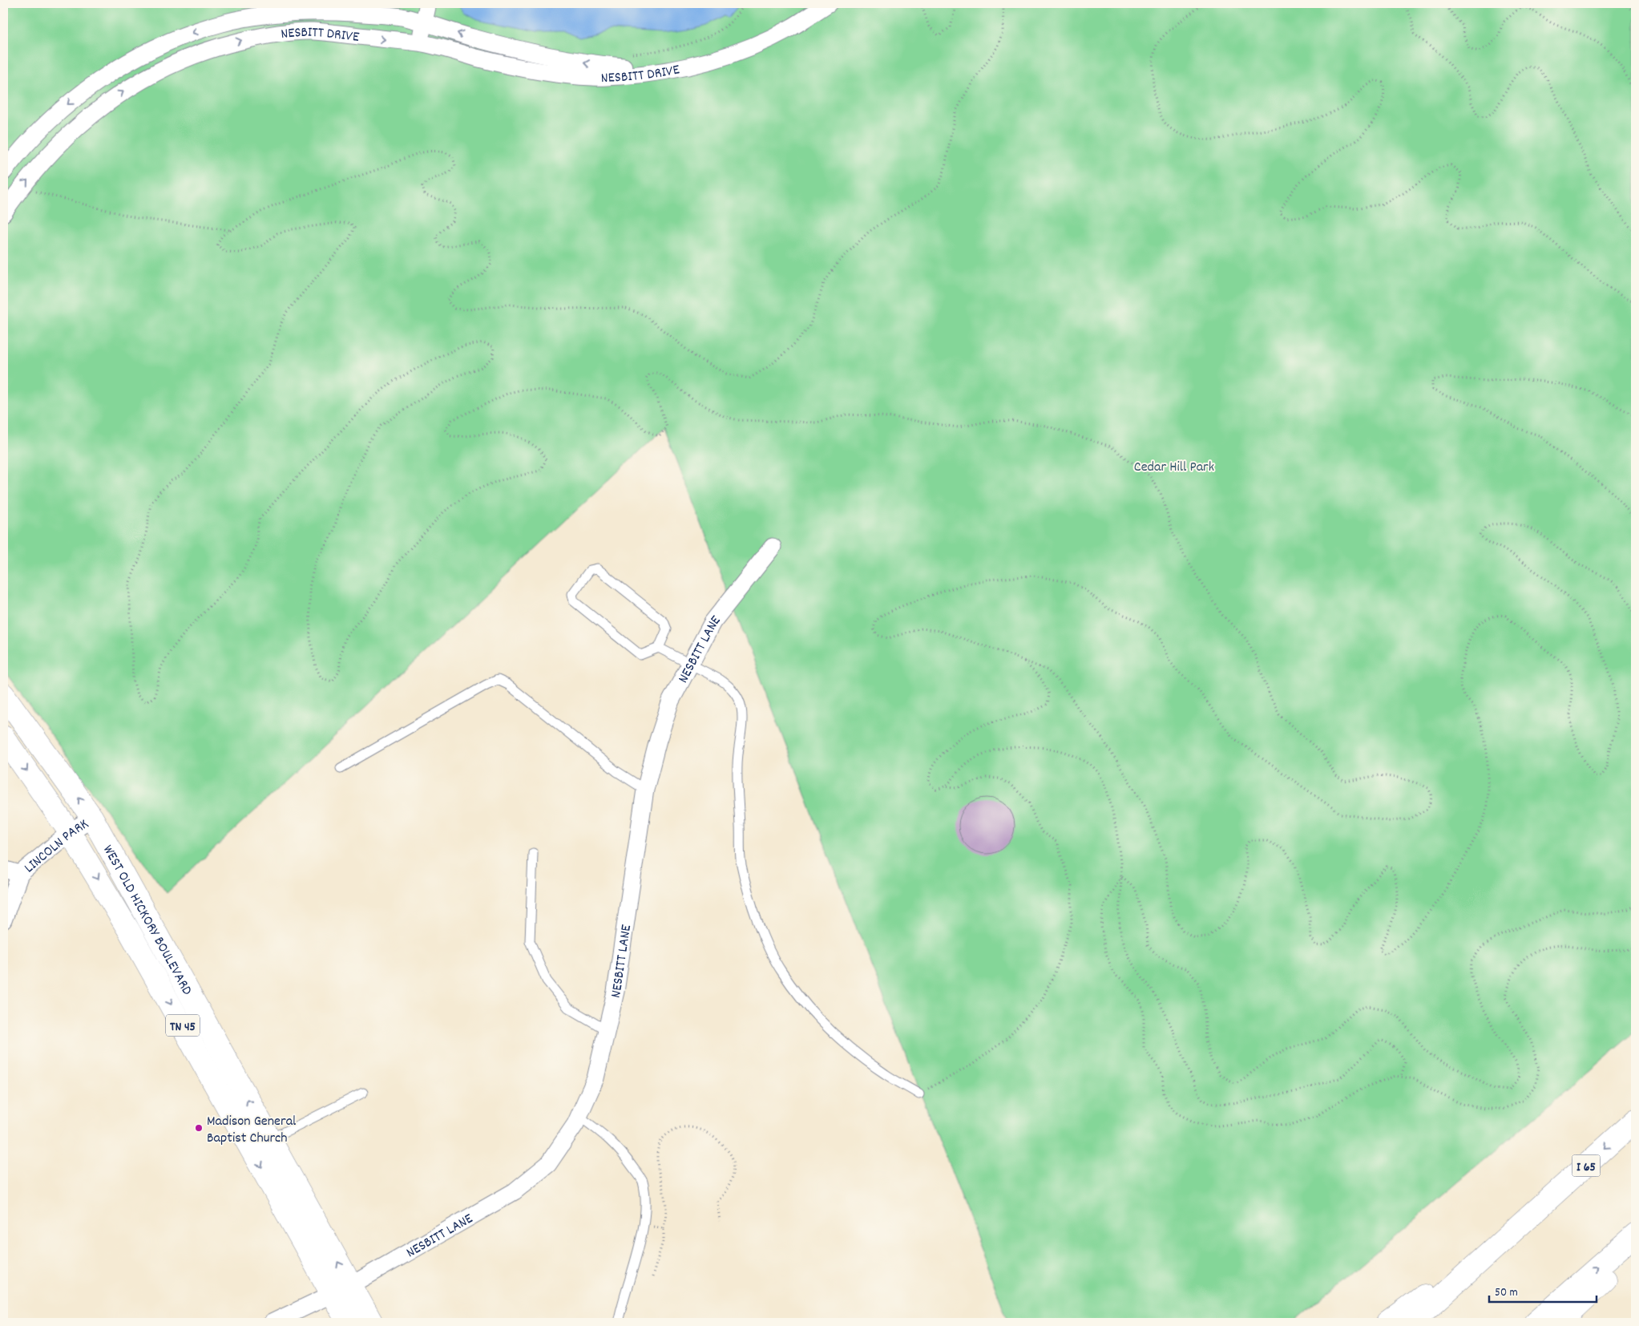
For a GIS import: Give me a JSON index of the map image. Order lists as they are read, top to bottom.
{
  "streets": {
    "main road": ["WEST OLD HICKORY BOULEVARD", "TN 45", "I 65"],
    "street": ["NESBITT DRIVE", "NESBITT LANE", "LINCOLN PARK"]
  },
  "crossings": [
    ["NESBITT LANE", "WEST OLD HICKORY BOULEVARD"],
    ["LINCOLN PARK", "WEST OLD HICKORY BOULEVARD"]
  ],
  "parks": ["Cedar Hill Park"],
  "places": ["Madison General Baptist Church"],
  "scale_bar": "50 m"
}
